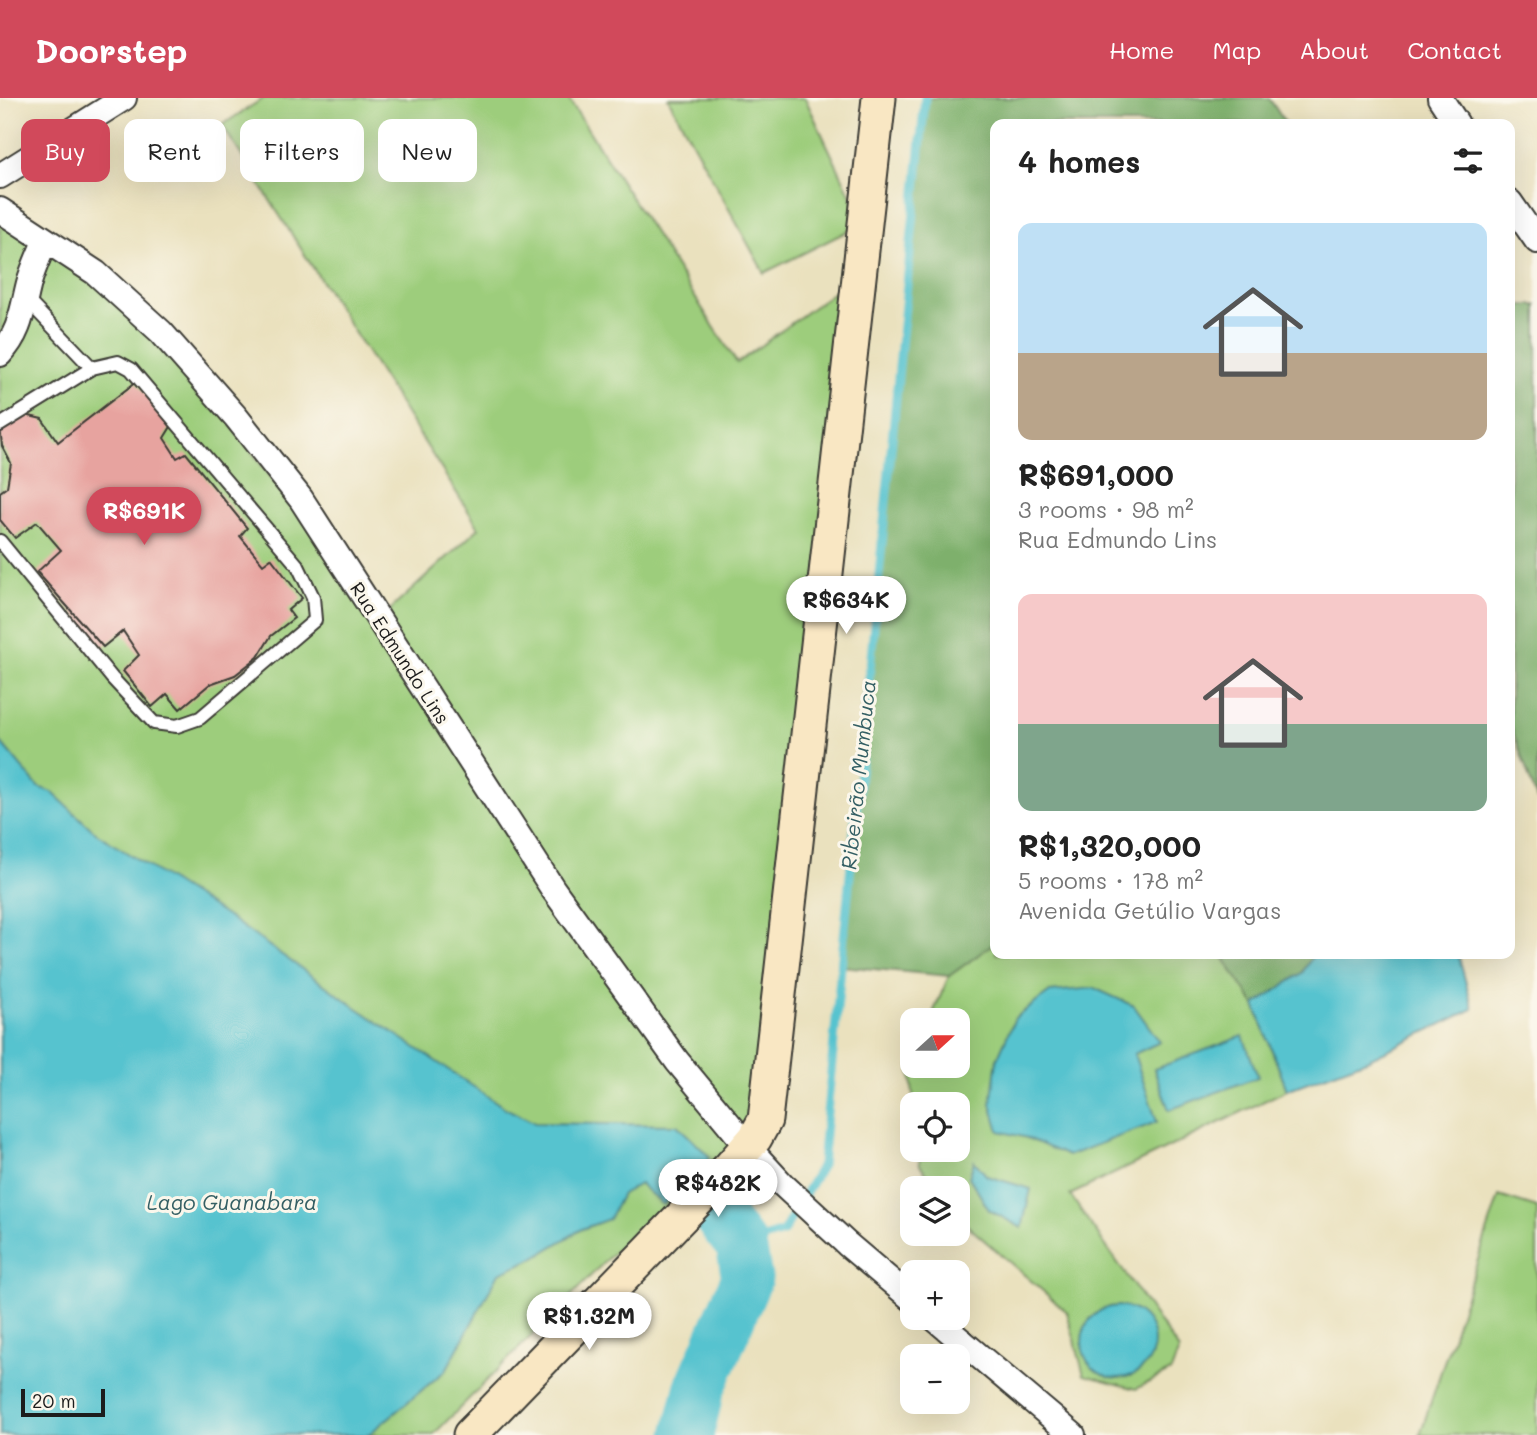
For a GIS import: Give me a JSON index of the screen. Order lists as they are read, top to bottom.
{
  "streets": {
    "street": ["Rua Edmundo Lins"]
  },
  "water": ["Ribeirão Mumbuca", "Lago Guanabara"],
  "scale_bar": "20 m",
  "north": "right",
  "page": {
    "header": "Doorstep",
    "nav": [
      "Home",
      "Map",
      "About",
      "Contact"
    ],
    "chip": [
      "Buy",
      "Rent",
      "Filters",
      "New"
    ],
    "heading": "4 homes",
    "list": [
      {
        "name": "R$691,000",
        "note": "3 rooms · 98 m² · Rua Edmundo Lins"
      },
      {
        "name": "R$1,320,000",
        "note": "5 rooms · 178 m² · Avenida Getúlio Vargas"
      }
    ],
    "price": [
      "R$691K",
      "R$634K",
      "R$482K",
      "R$1.32M"
    ],
    "map_buttons": ["+", "−"],
    "scale": "20 m"
  }
}
